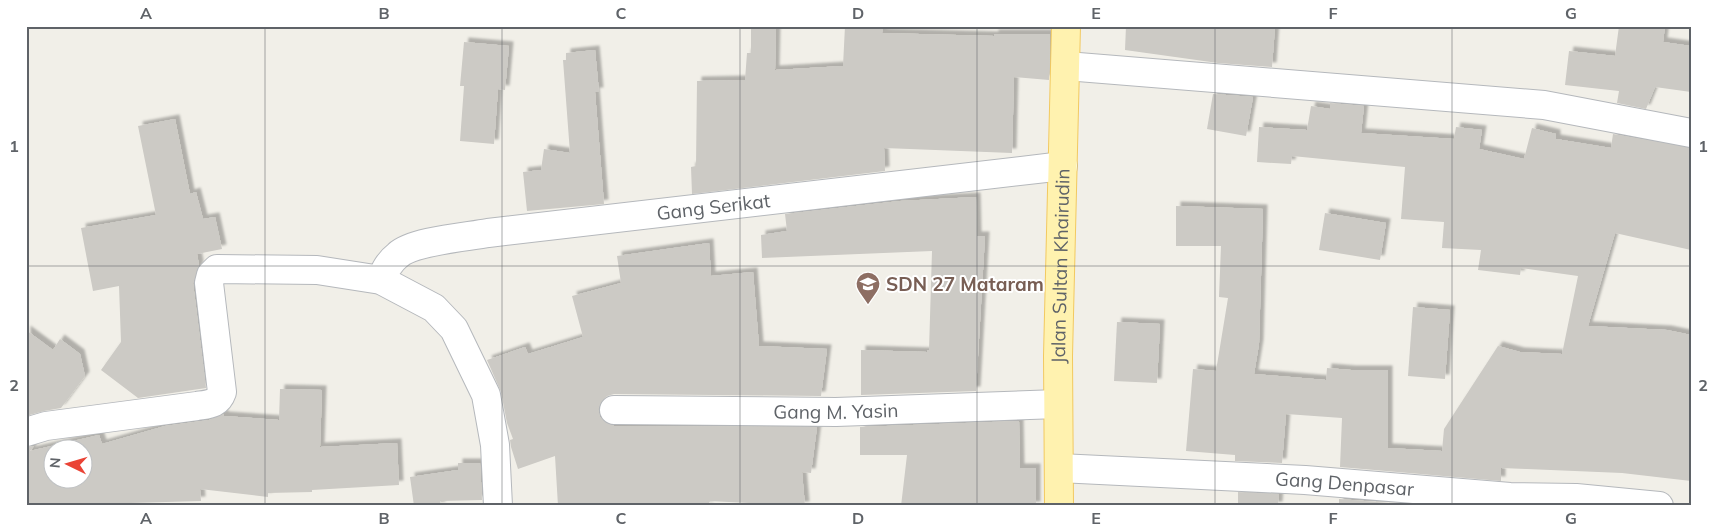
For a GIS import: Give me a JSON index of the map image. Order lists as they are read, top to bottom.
{
  "streets": {
    "main road": ["Jalan Sultan Khairudin"],
    "street": ["Gang Serikat", "Gang M. Yasin", "Gang Denpasar"]
  },
  "crossings": [
    ["Gang Serikat", "Jalan Sultan Khairudin"],
    ["Jalan Sultan Khairudin", "Gang M. Yasin"],
    ["Jalan Sultan Khairudin", "Gang Denpasar"]
  ],
  "places": {
    "school or university": ["SDN 27 Mataram"]
  },
  "north": "left",
  "grid": {
    "columns": [
      "A",
      "B",
      "C",
      "D",
      "E",
      "F",
      "G"
    ],
    "rows": ["1", "2"]
  }
}
